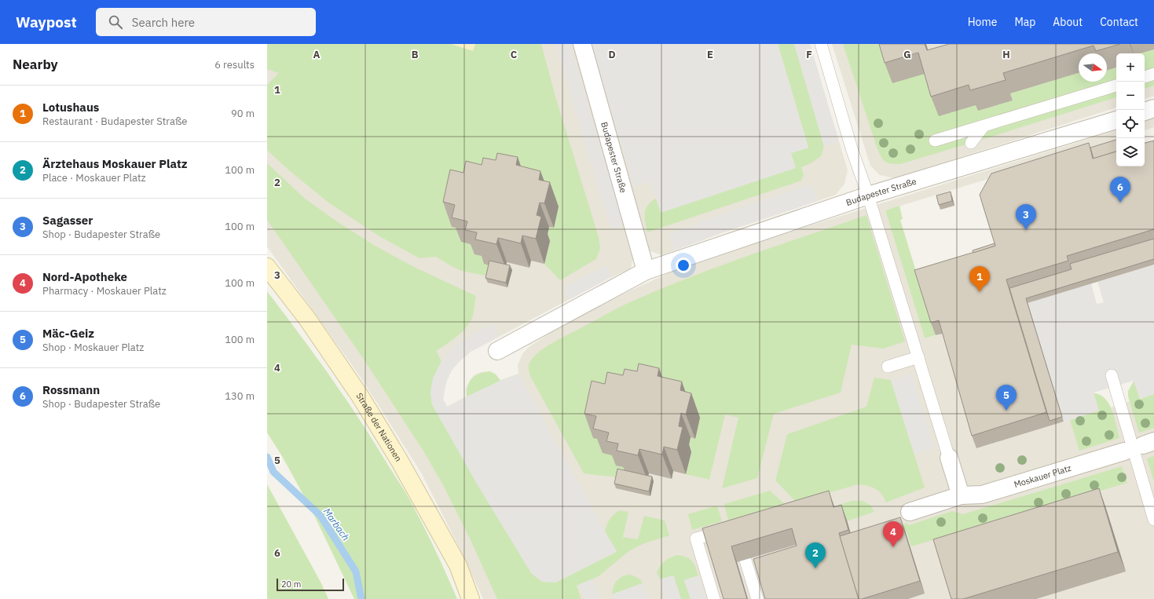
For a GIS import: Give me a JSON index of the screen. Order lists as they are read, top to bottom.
{
  "streets": {
    "main road": ["Straße der Nationen"],
    "street": ["Budapester Straße", "Moskauer Platz"]
  },
  "water": ["Marbach"],
  "scale_bar": "20 m",
  "north": "right",
  "page": {
    "header": "Waypost",
    "search": "Search here",
    "nav": [
      "Home",
      "Map",
      "About",
      "Contact"
    ],
    "heading": ["Nearby", "6 results"],
    "map_buttons": ["+", "−"],
    "list": [
      {
        "mark": "1",
        "name": "Lotushaus",
        "note": "Restaurant · Budapester Straße",
        "value": "90 m"
      },
      {
        "mark": "2",
        "name": "Ärztehaus Moskauer Platz",
        "note": "Place · Moskauer Platz",
        "value": "100 m"
      },
      {
        "mark": "3",
        "name": "Sagasser",
        "note": "Shop · Budapester Straße",
        "value": "100 m"
      },
      {
        "mark": "4",
        "name": "Nord-Apotheke",
        "note": "Pharmacy · Moskauer Platz",
        "value": "100 m"
      },
      {
        "mark": "5",
        "name": "Mäc-Geiz",
        "note": "Shop · Moskauer Platz",
        "value": "100 m"
      },
      {
        "mark": "6",
        "name": "Rossmann",
        "note": "Shop · Budapester Straße",
        "value": "130 m"
      }
    ],
    "pins": [
      "6",
      "3",
      "1",
      "5",
      "4",
      "2"
    ],
    "scale": "20 m"
  },
  "grid": {
    "columns": [
      "A",
      "B",
      "C",
      "D",
      "E",
      "F",
      "G",
      "H"
    ],
    "rows": [
      "1",
      "2",
      "3",
      "4",
      "5",
      "6"
    ]
  }
}
